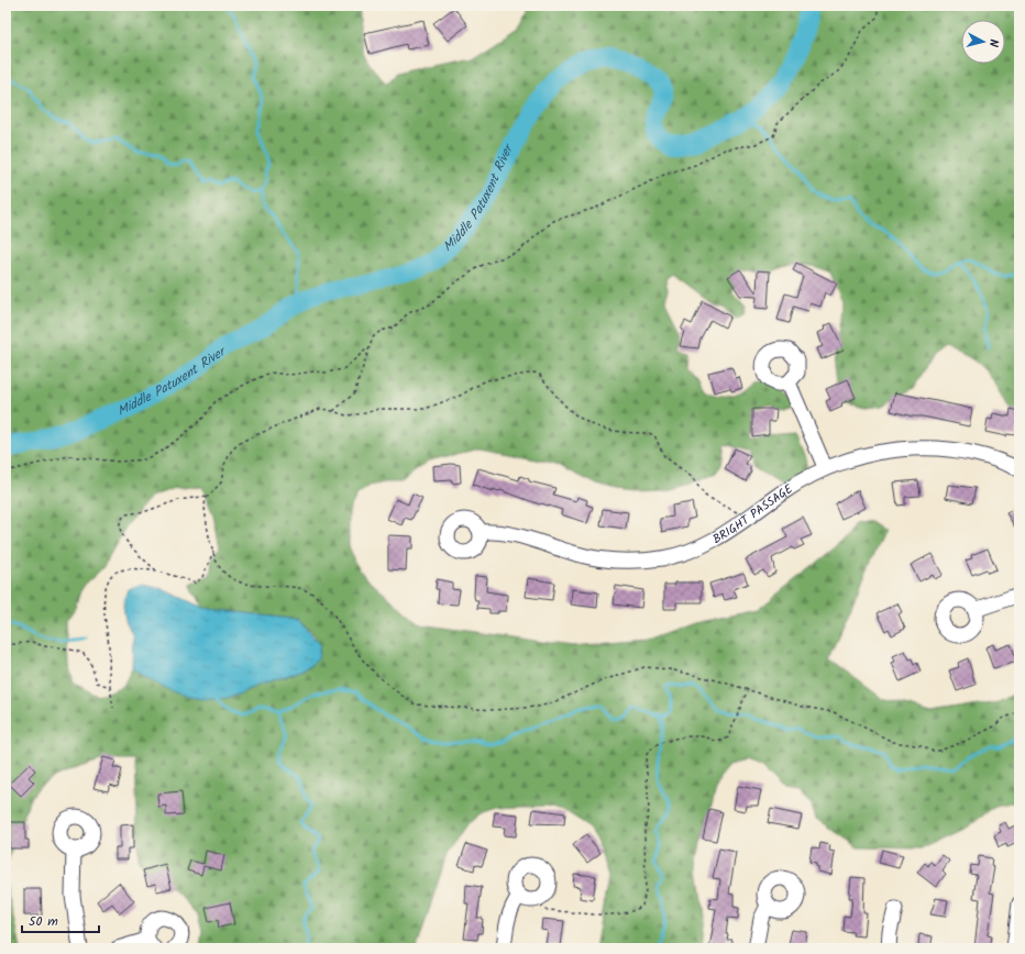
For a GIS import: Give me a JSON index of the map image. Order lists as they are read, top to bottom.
{
  "streets": {
    "street": ["BRIGHT PASSAGE"]
  },
  "water": ["Middle Patuxent River"],
  "scale_bar": "50 m",
  "north": "right"
}
